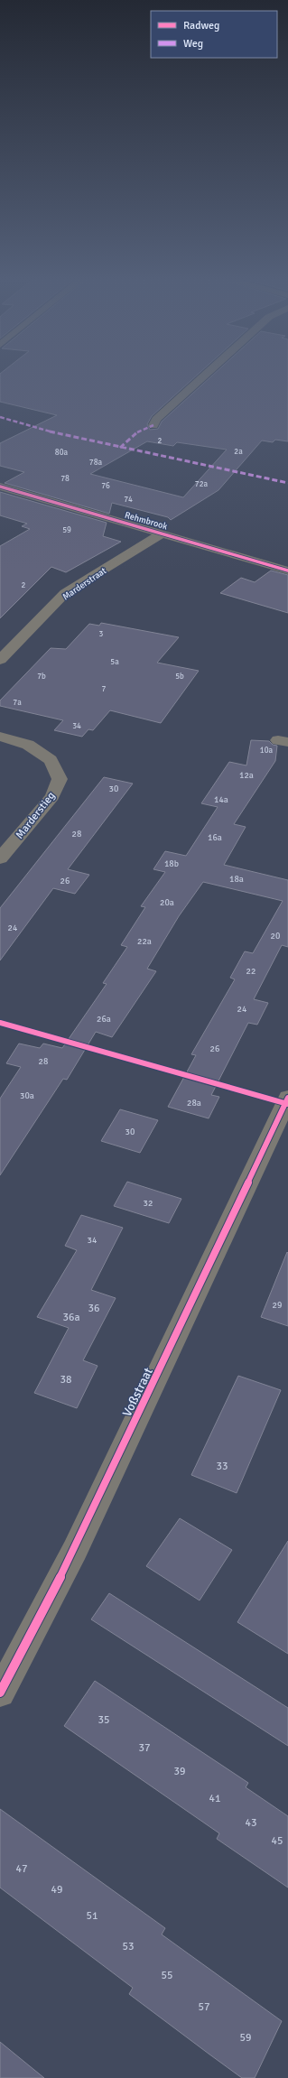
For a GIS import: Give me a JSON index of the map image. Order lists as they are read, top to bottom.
{
  "streets": {
    "street": [
      "Rehmbrook",
      "Marderstraat",
      "Marderstieg",
      "Voßstraat"
    ]
  },
  "crossings": [
    ["Rehmbrook", "Marderstraat"]
  ],
  "house_numbers": [
    "2",
    "2a",
    "80a",
    "78a",
    "78",
    "72a",
    "76",
    "74",
    "59",
    "2",
    "3",
    "5a",
    "7b",
    "5b",
    "7",
    "7a",
    "34",
    "10a",
    "12a",
    "30",
    "14a",
    "28",
    "16a",
    "18b",
    "18a",
    "26",
    "20a",
    "24",
    "20",
    "22a",
    "22",
    "24",
    "26a",
    "26",
    "28",
    "30a",
    "28a",
    "30",
    "32",
    "34",
    "29",
    "36",
    "36a",
    "38",
    "33",
    "35",
    "37",
    "39",
    "41",
    "43",
    "45",
    "47",
    "49",
    "51",
    "53",
    "55",
    "57",
    "59"
  ],
  "legend": ["Radweg", "Weg"]
}
